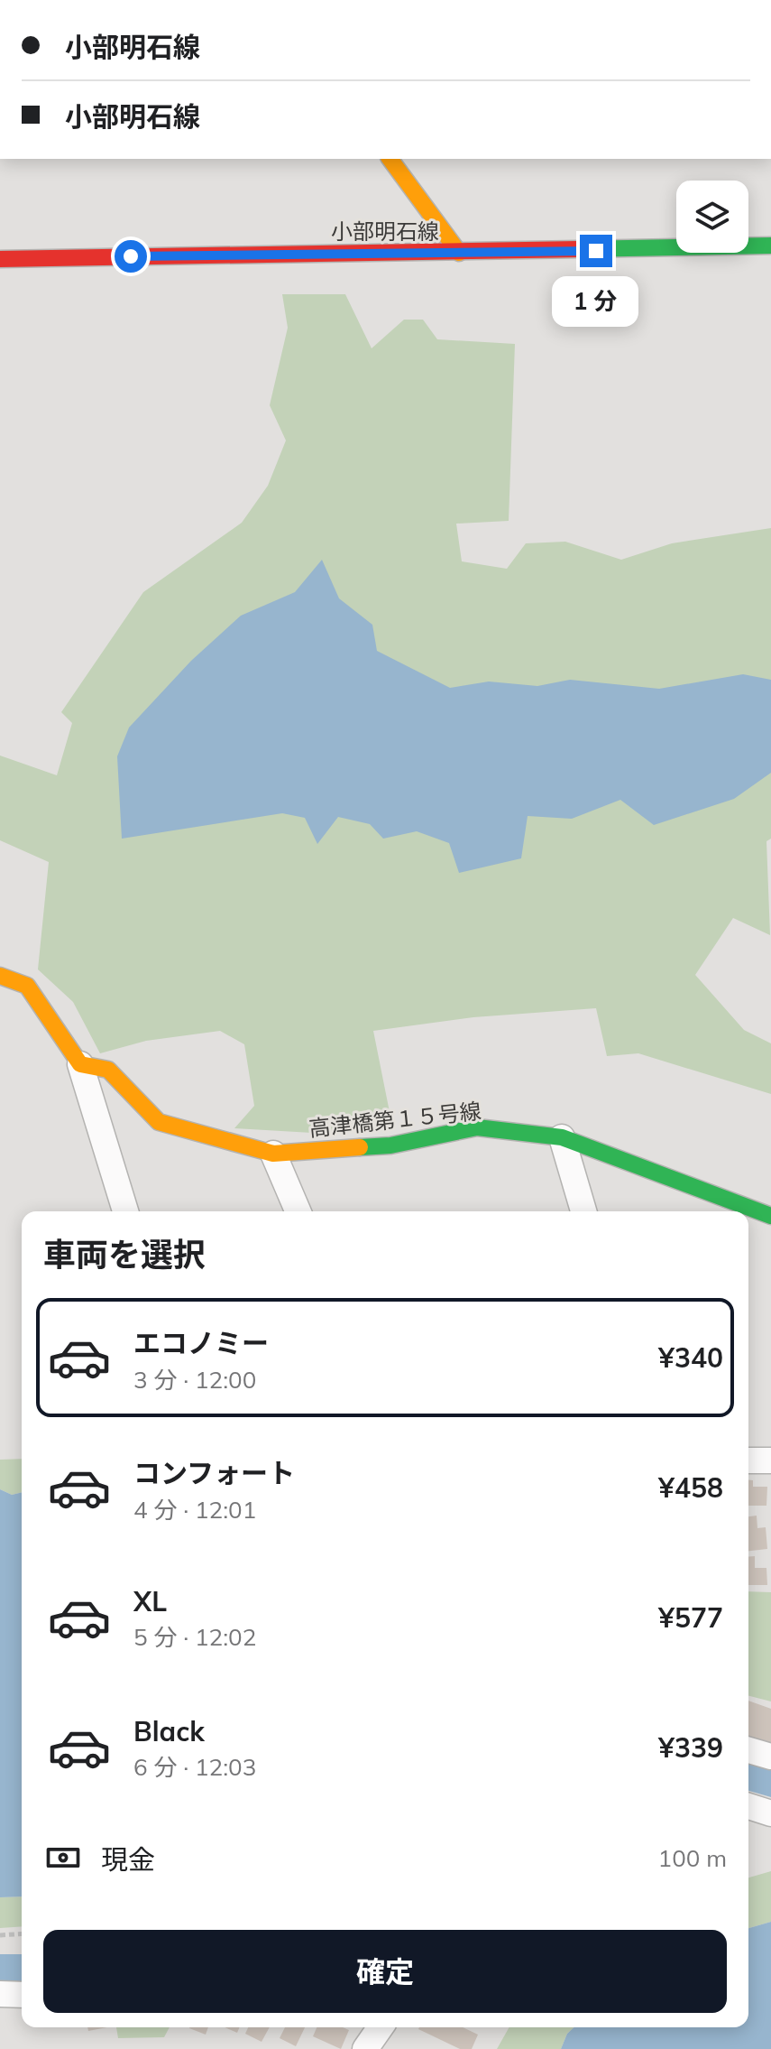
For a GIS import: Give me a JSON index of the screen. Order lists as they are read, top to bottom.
{
  "streets": {
    "street": ["小部明石線", "高津橋第１５号線"]
  },
  "page": {
    "banner": ["小部明石線", "小部明石線"],
    "bubble": "1 分",
    "heading": "車両を選択",
    "list": [
      {
        "name": "エコノミー",
        "note": "3 分 · 12:00",
        "value": "¥340"
      },
      {
        "name": "コンフォート",
        "note": "4 分 · 12:01",
        "value": "¥458"
      },
      {
        "name": "XL",
        "note": "5 分 · 12:02",
        "value": "¥577"
      },
      {
        "name": "Black",
        "note": "6 分 · 12:03",
        "value": "¥339"
      }
    ],
    "pay": ["現金", "100 m"],
    "buttons": "確定"
  }
}
